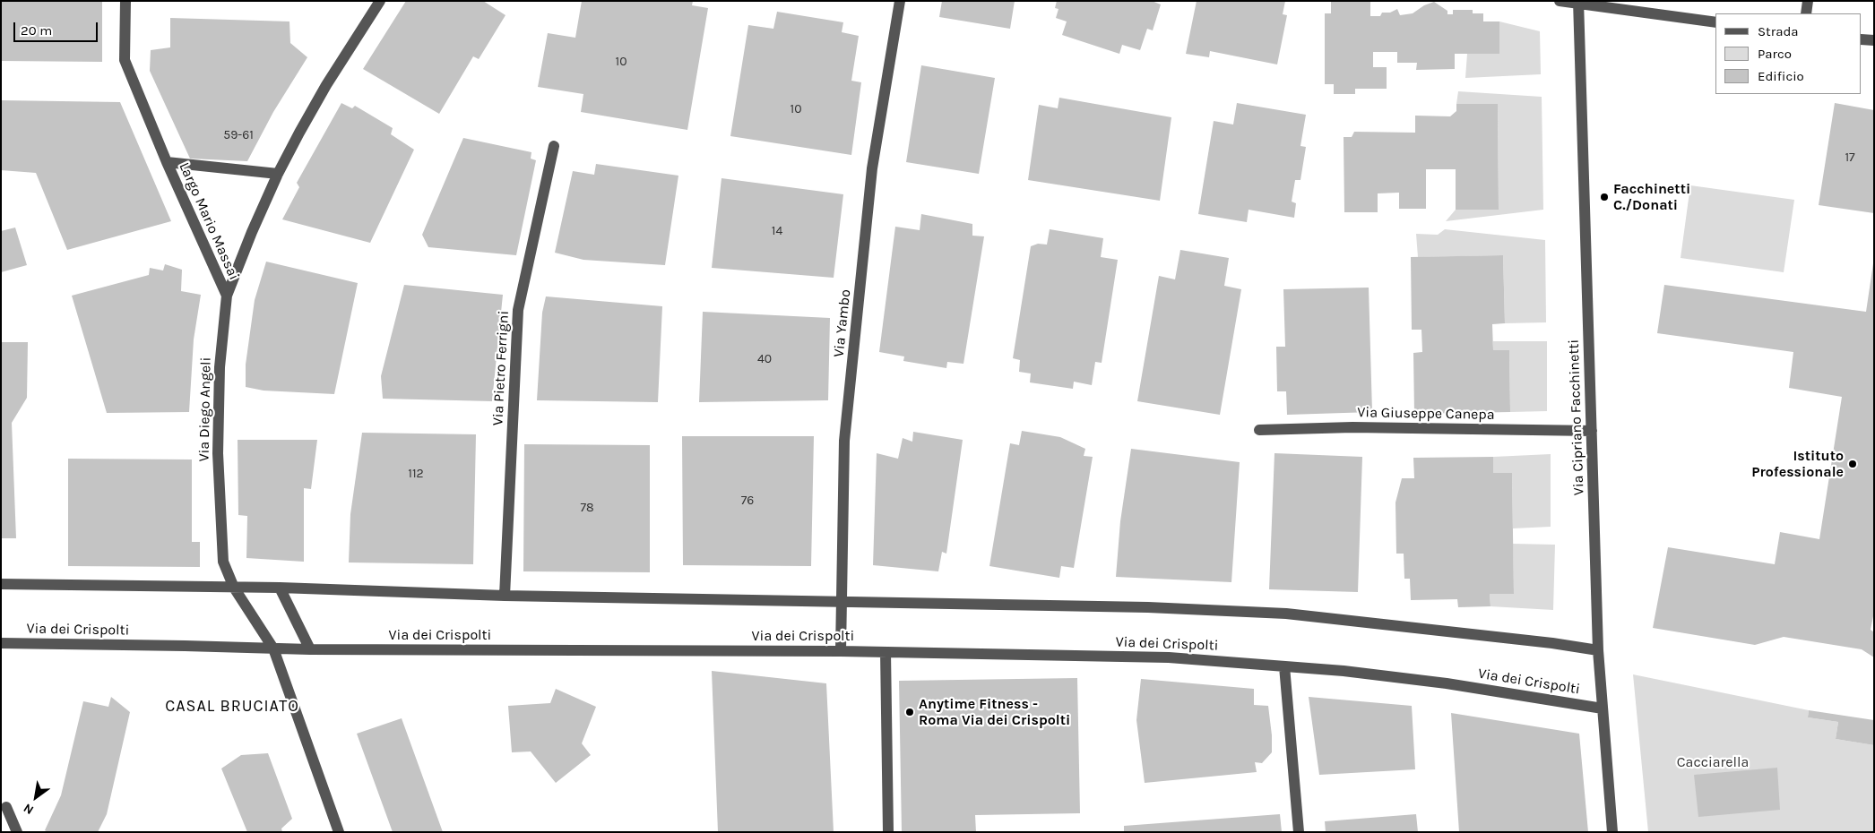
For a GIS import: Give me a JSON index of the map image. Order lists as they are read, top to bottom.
{
  "streets": {
    "street": [
      "Largo Mario Massai",
      "Via Yambo",
      "Via Pietro Ferrigni",
      "Via Diego Angeli",
      "Via Giuseppe Canepa",
      "Via Cipriano Facchinetti",
      "Via dei Crispolti"
    ]
  },
  "crossings": [
    ["Largo Mario Massai", "Via Diego Angeli"],
    ["Via Yambo", "Via dei Crispolti"],
    ["Via Diego Angeli", "Via dei Crispolti"],
    ["Via Giuseppe Canepa", "Via Cipriano Facchinetti"],
    ["Via Cipriano Facchinetti", "Via dei Crispolti"]
  ],
  "districts": ["CASAL BRUCIATO"],
  "parks": ["Cacciarella"],
  "places": ["Facchinetti C./Donati", "Istituto Professionale", "Anytime Fitness - Roma Via dei Crispolti"],
  "house_numbers": [
    "10",
    "10",
    "59-61",
    "17",
    "14",
    "40",
    "112",
    "76",
    "78"
  ],
  "legend": ["Strada", "Parco", "Edificio"],
  "scale_bar": "20 m",
  "north": "bottom left"
}
